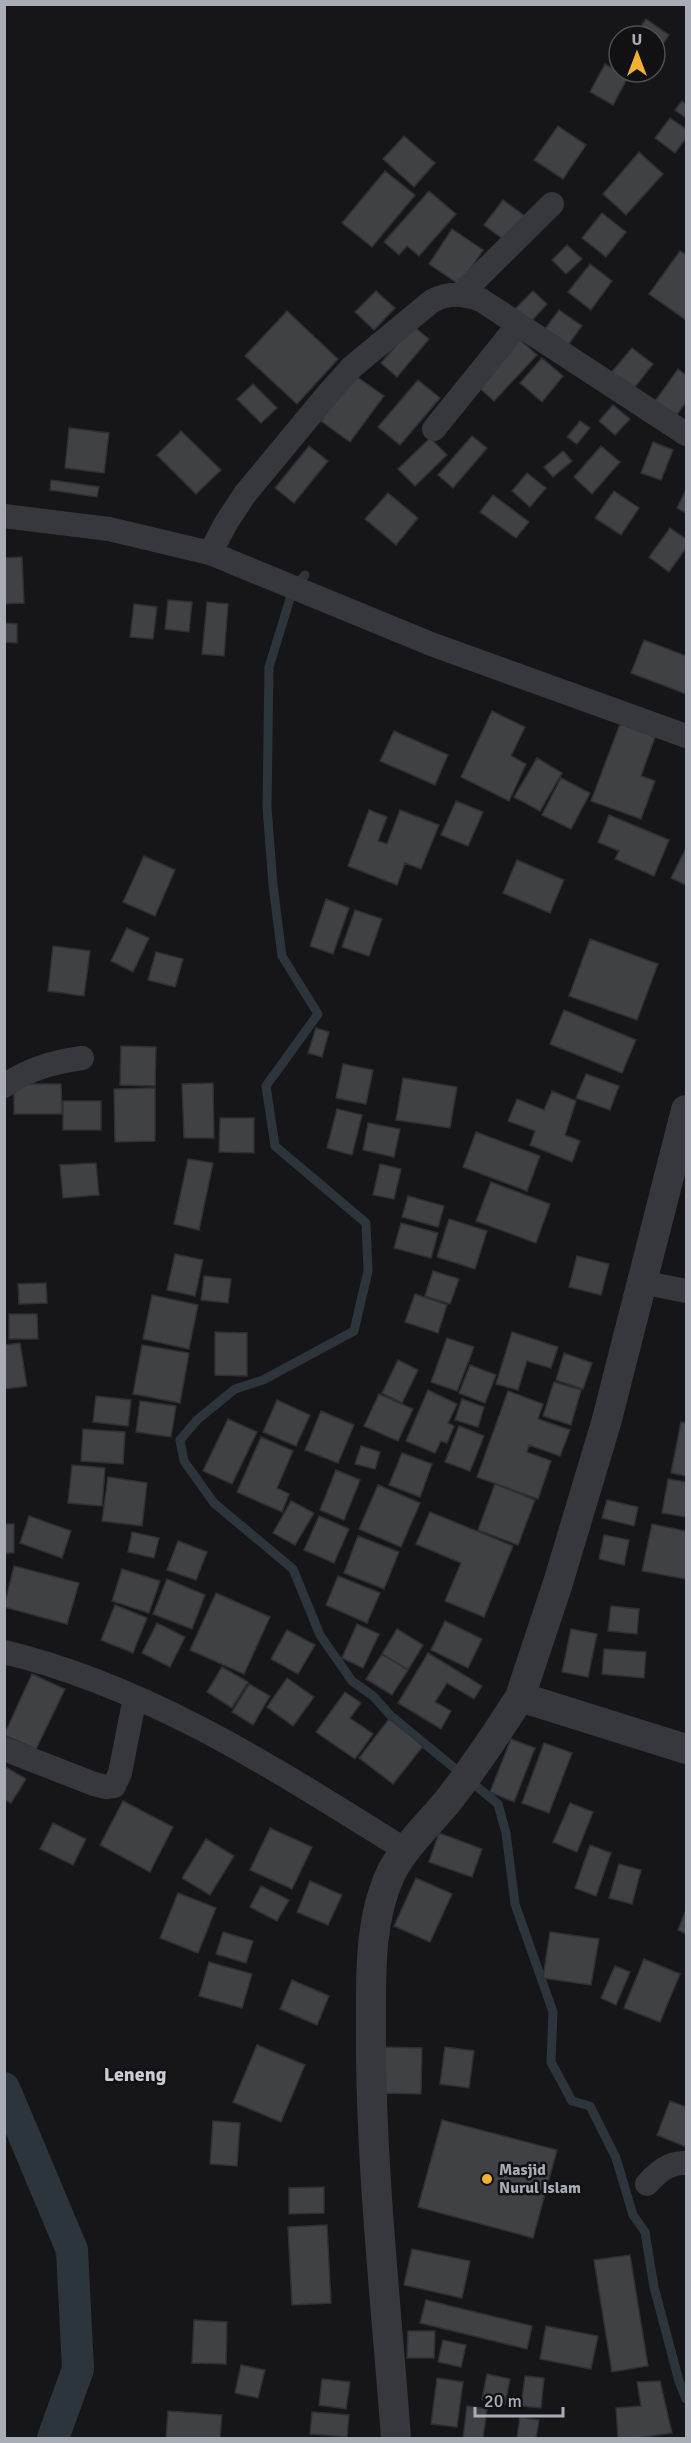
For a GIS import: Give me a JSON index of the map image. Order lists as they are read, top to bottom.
{
  "districts": ["Leneng"],
  "places": ["Masjid Nurul Islam"],
  "scale_bar": "20 m",
  "north": "top"
}
